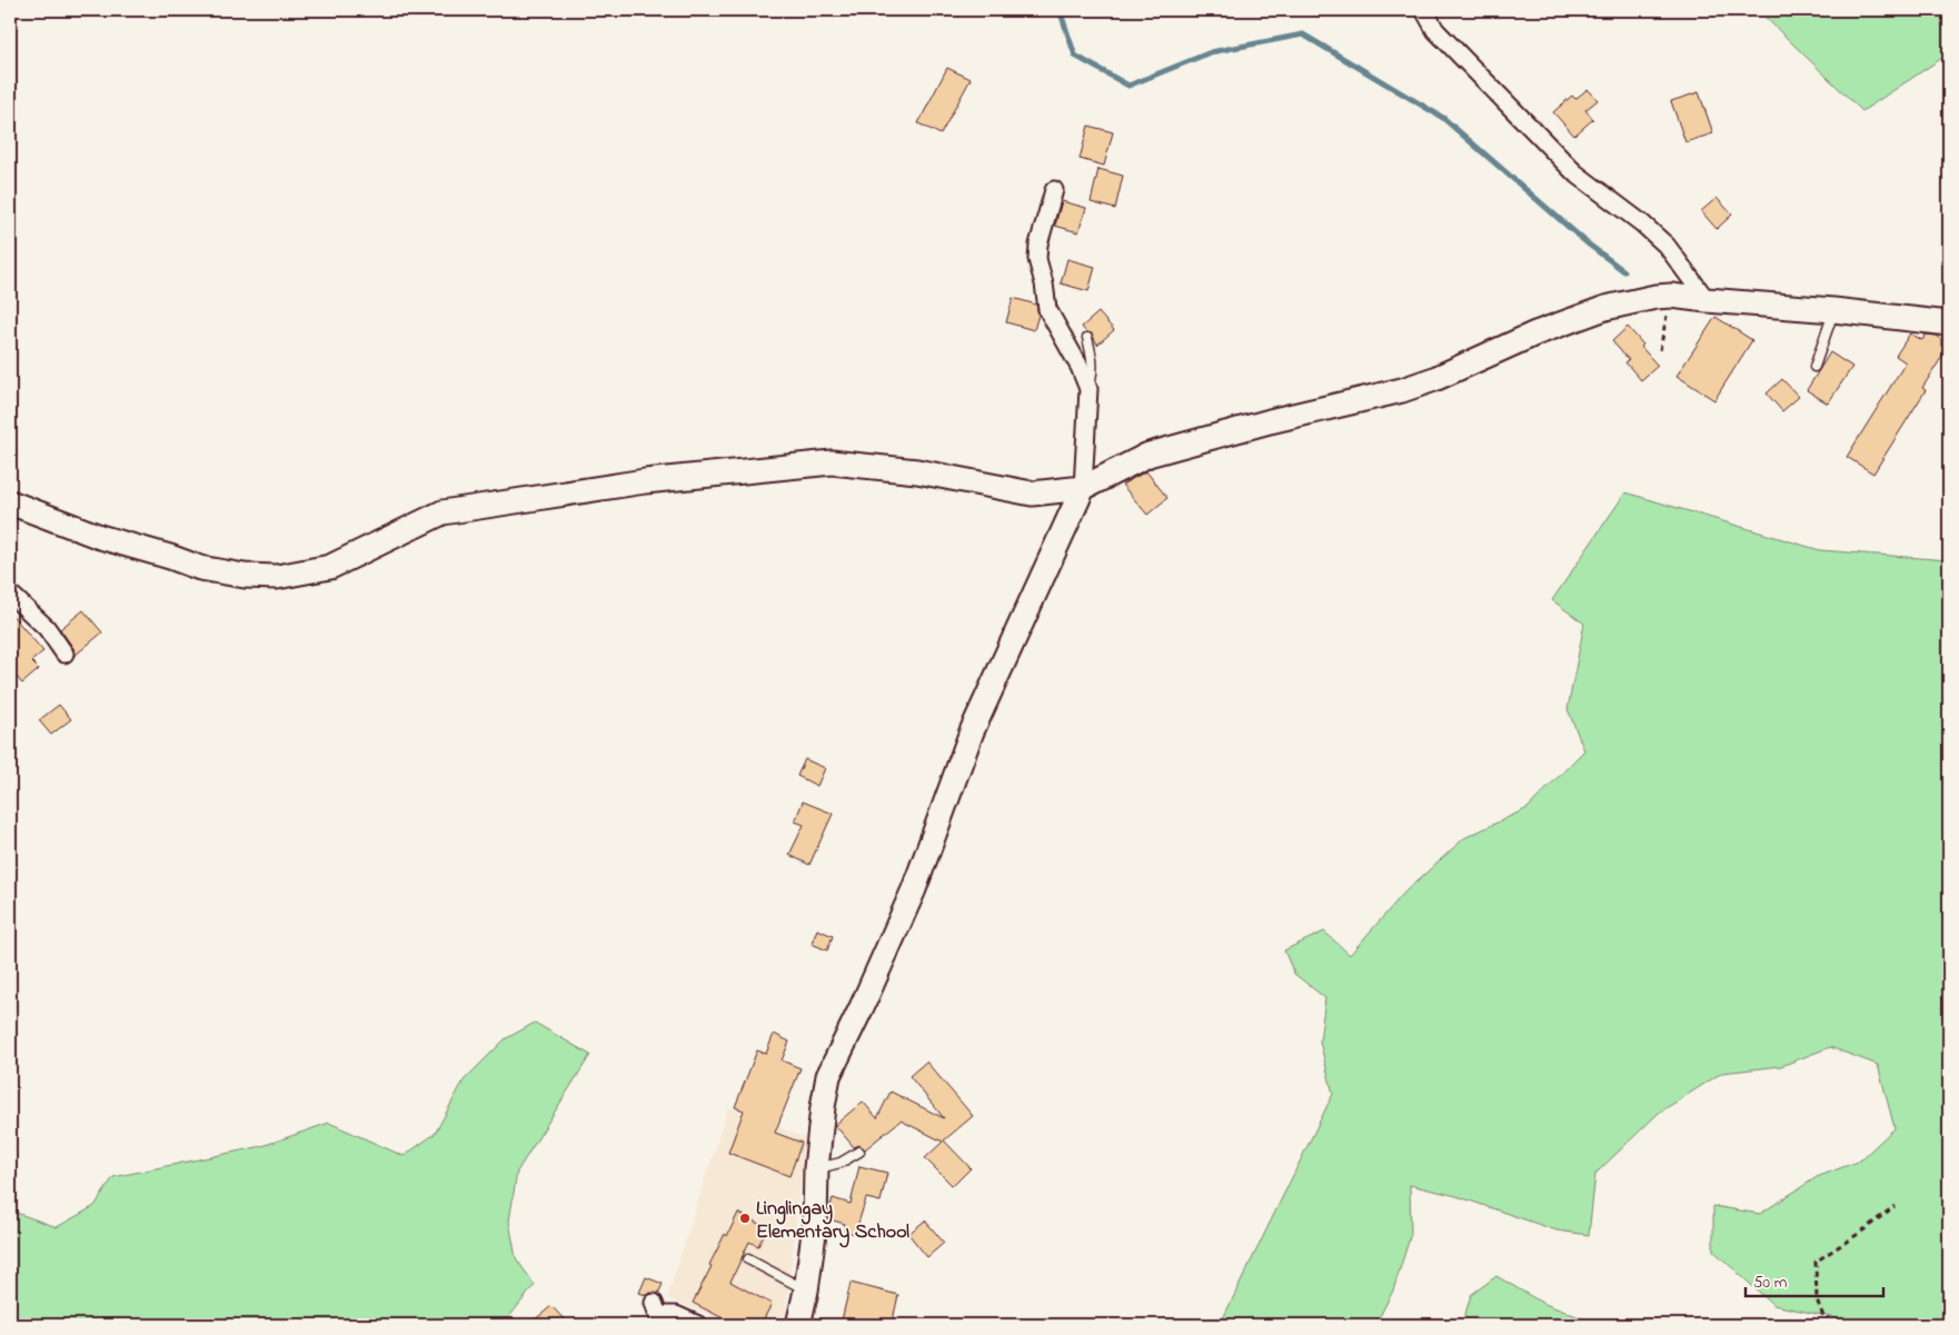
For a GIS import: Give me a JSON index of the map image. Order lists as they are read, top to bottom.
{
  "places": ["Linglingay Elementary School"],
  "scale_bar": "50 m"
}
